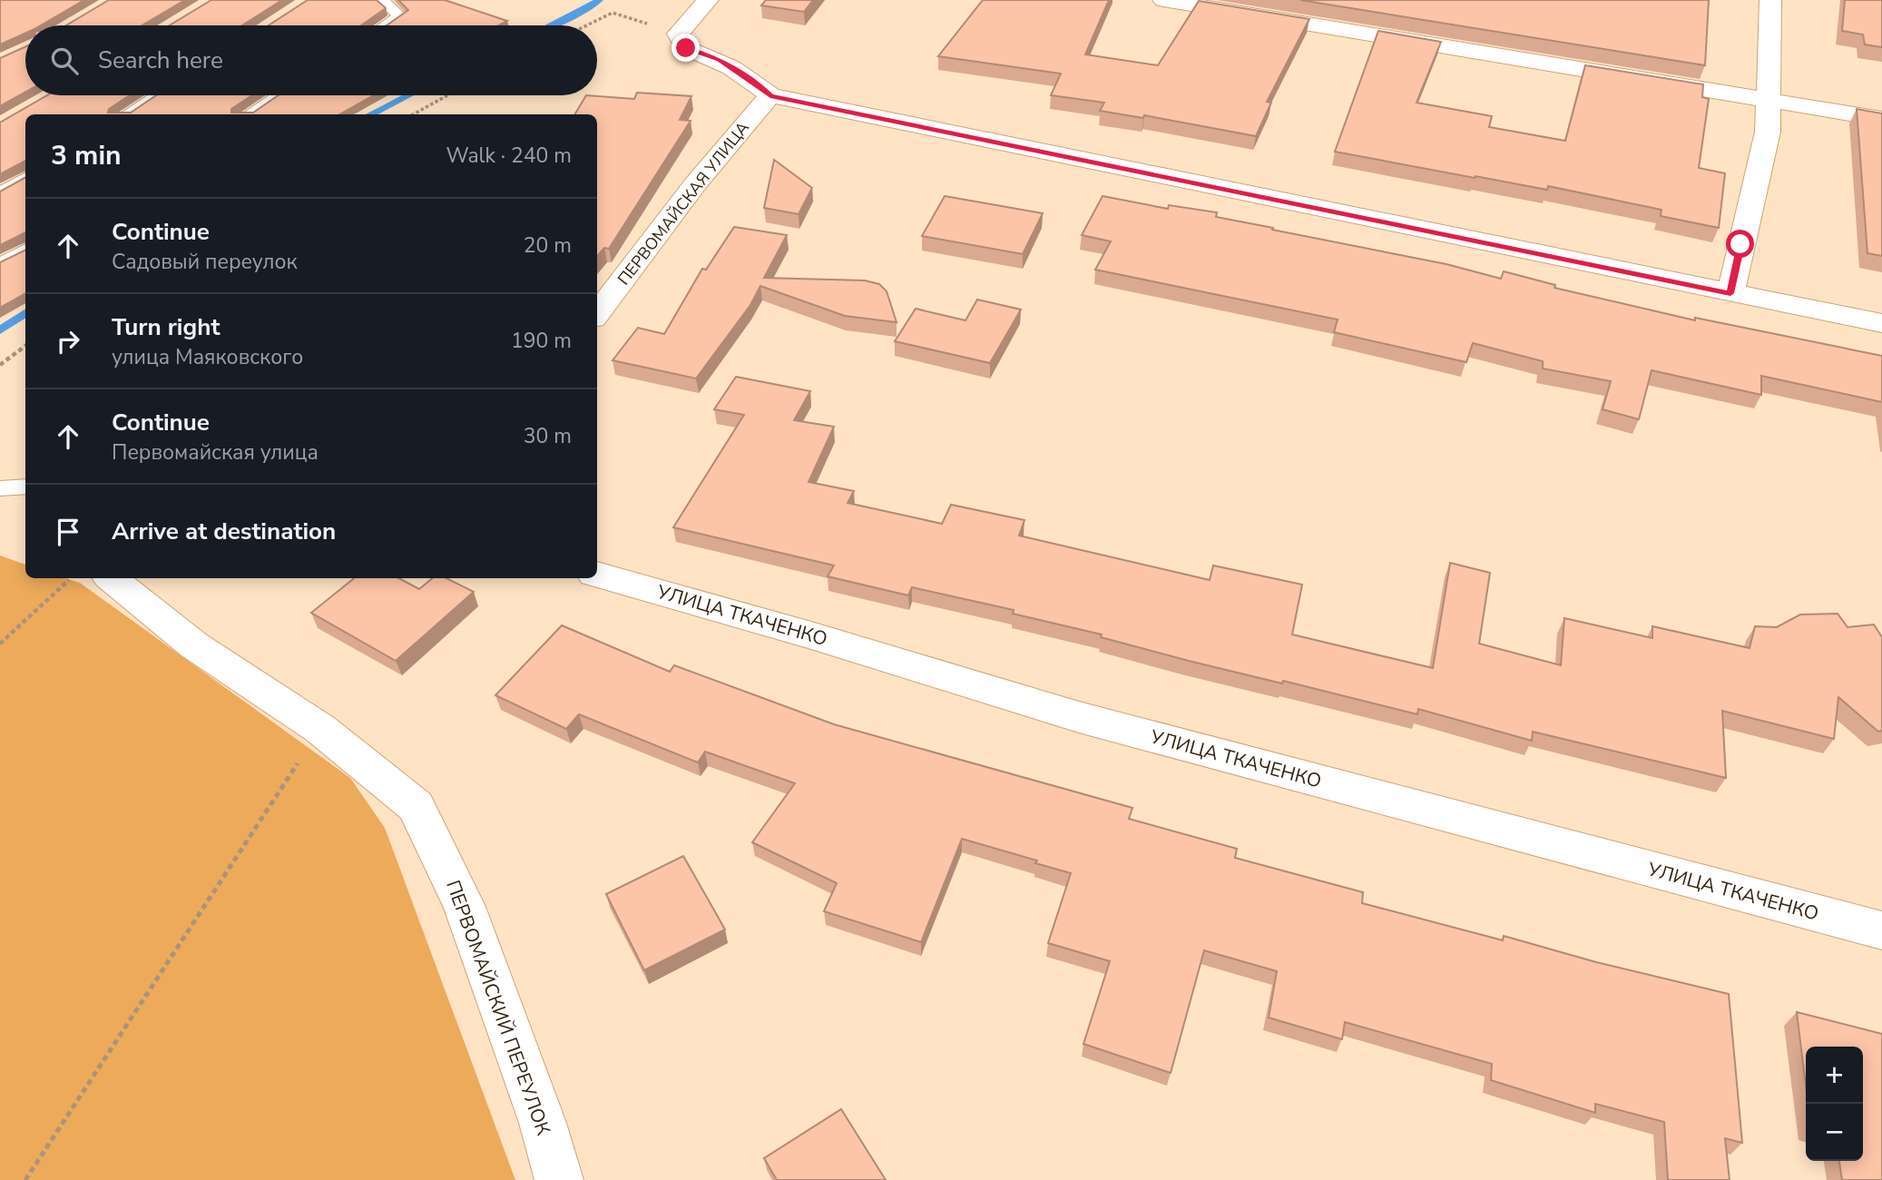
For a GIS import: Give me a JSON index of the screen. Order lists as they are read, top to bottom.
{
  "streets": {
    "street": ["ПЕРВОМАЙСКАЯ УЛИЦА", "УЛИЦА ТКАЧЕНКО", "ПЕРВОМАЙСКИЙ ПЕРЕУЛОК"]
  },
  "page": {
    "search": "Search here",
    "heading": ["3 min", "Walk · 240 m"],
    "list": [
      ["Continue", "Садовый переулок", "20 m"],
      ["Turn right", "улица Маяковского", "190 m"],
      ["Continue", "Первомайская улица", "30 m"],
      "Arrive at destination"
    ],
    "map_buttons": ["+", "−"]
  }
}
